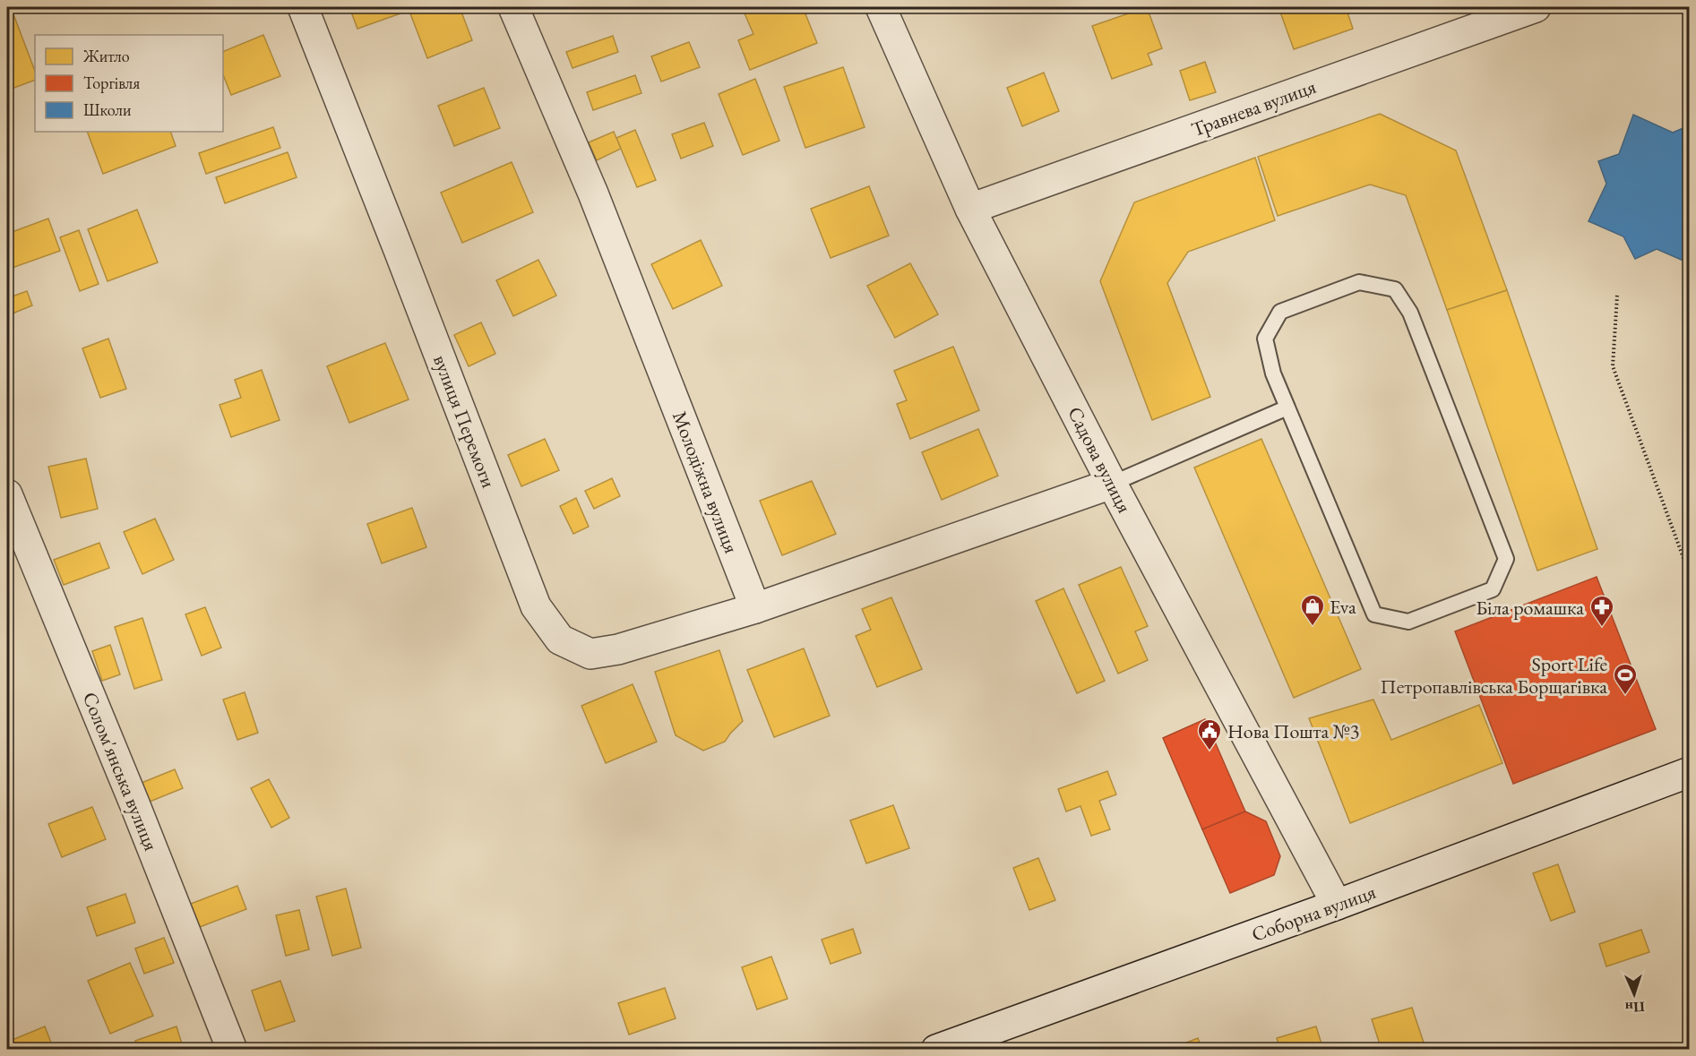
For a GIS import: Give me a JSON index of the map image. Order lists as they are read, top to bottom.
{
  "streets": {
    "street": [
      "Травнева вулиця",
      "вулиця Перемоги",
      "Садова вулиця",
      "Молодіжна вулиця",
      "Солом'янська вулиця",
      "Соборна вулиця"
    ]
  },
  "crossings": [
    ["Травнева вулиця", "Садова вулиця"],
    ["вулиця Перемоги", "Молодіжна вулиця"],
    ["Садова вулиця", "Соборна вулиця"]
  ],
  "places": {
    "shop": ["Eva"],
    "pharmacy": ["Біла ромашка"],
    "sports": ["Sport Life Петропавлівська Борщагівка"],
    "public building": ["Нова Пошта №3"]
  },
  "legend": ["Житло", "Торгівля", "Школи"],
  "north": "bottom"
}
